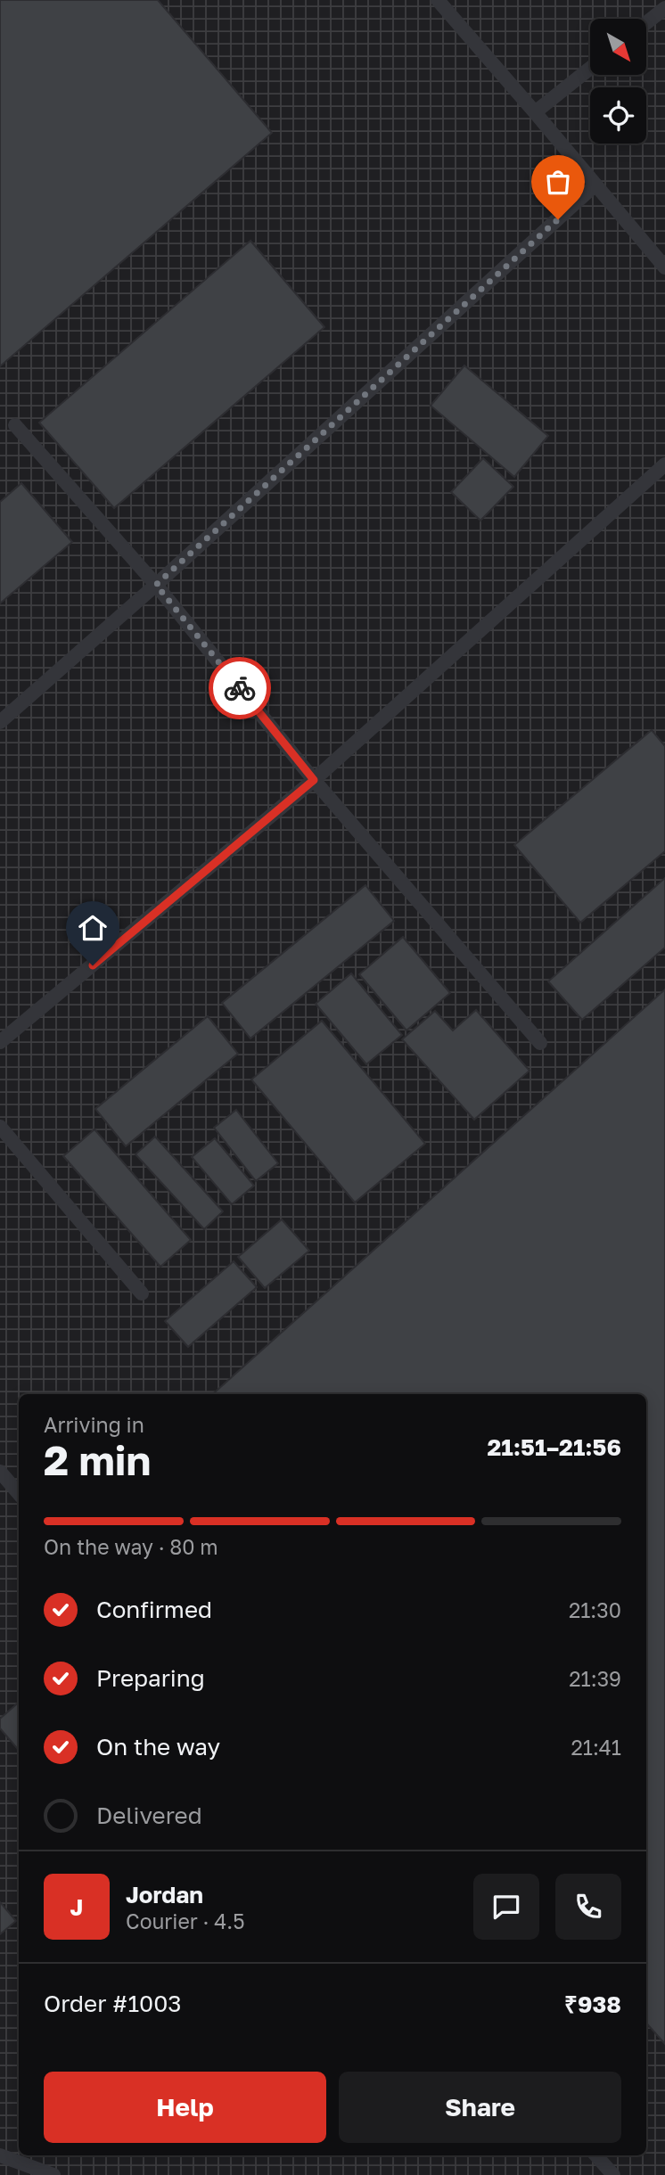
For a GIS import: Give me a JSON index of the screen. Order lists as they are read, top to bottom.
{
  "north": "bottom right",
  "page": {
    "heading": ["2 min", "Arriving in", "21:51–21:56"],
    "panel": [
      "Jordan",
      "Courier · 4.5",
      "Order #1003",
      "₹938"
    ],
    "bar": "On the way · 80 m",
    "list": [
      ["Confirmed", "21:30"],
      ["Preparing", "21:39"],
      ["On the way", "21:41"],
      "Delivered"
    ],
    "round": "J",
    "buttons": ["Help", "Share"]
  }
}
